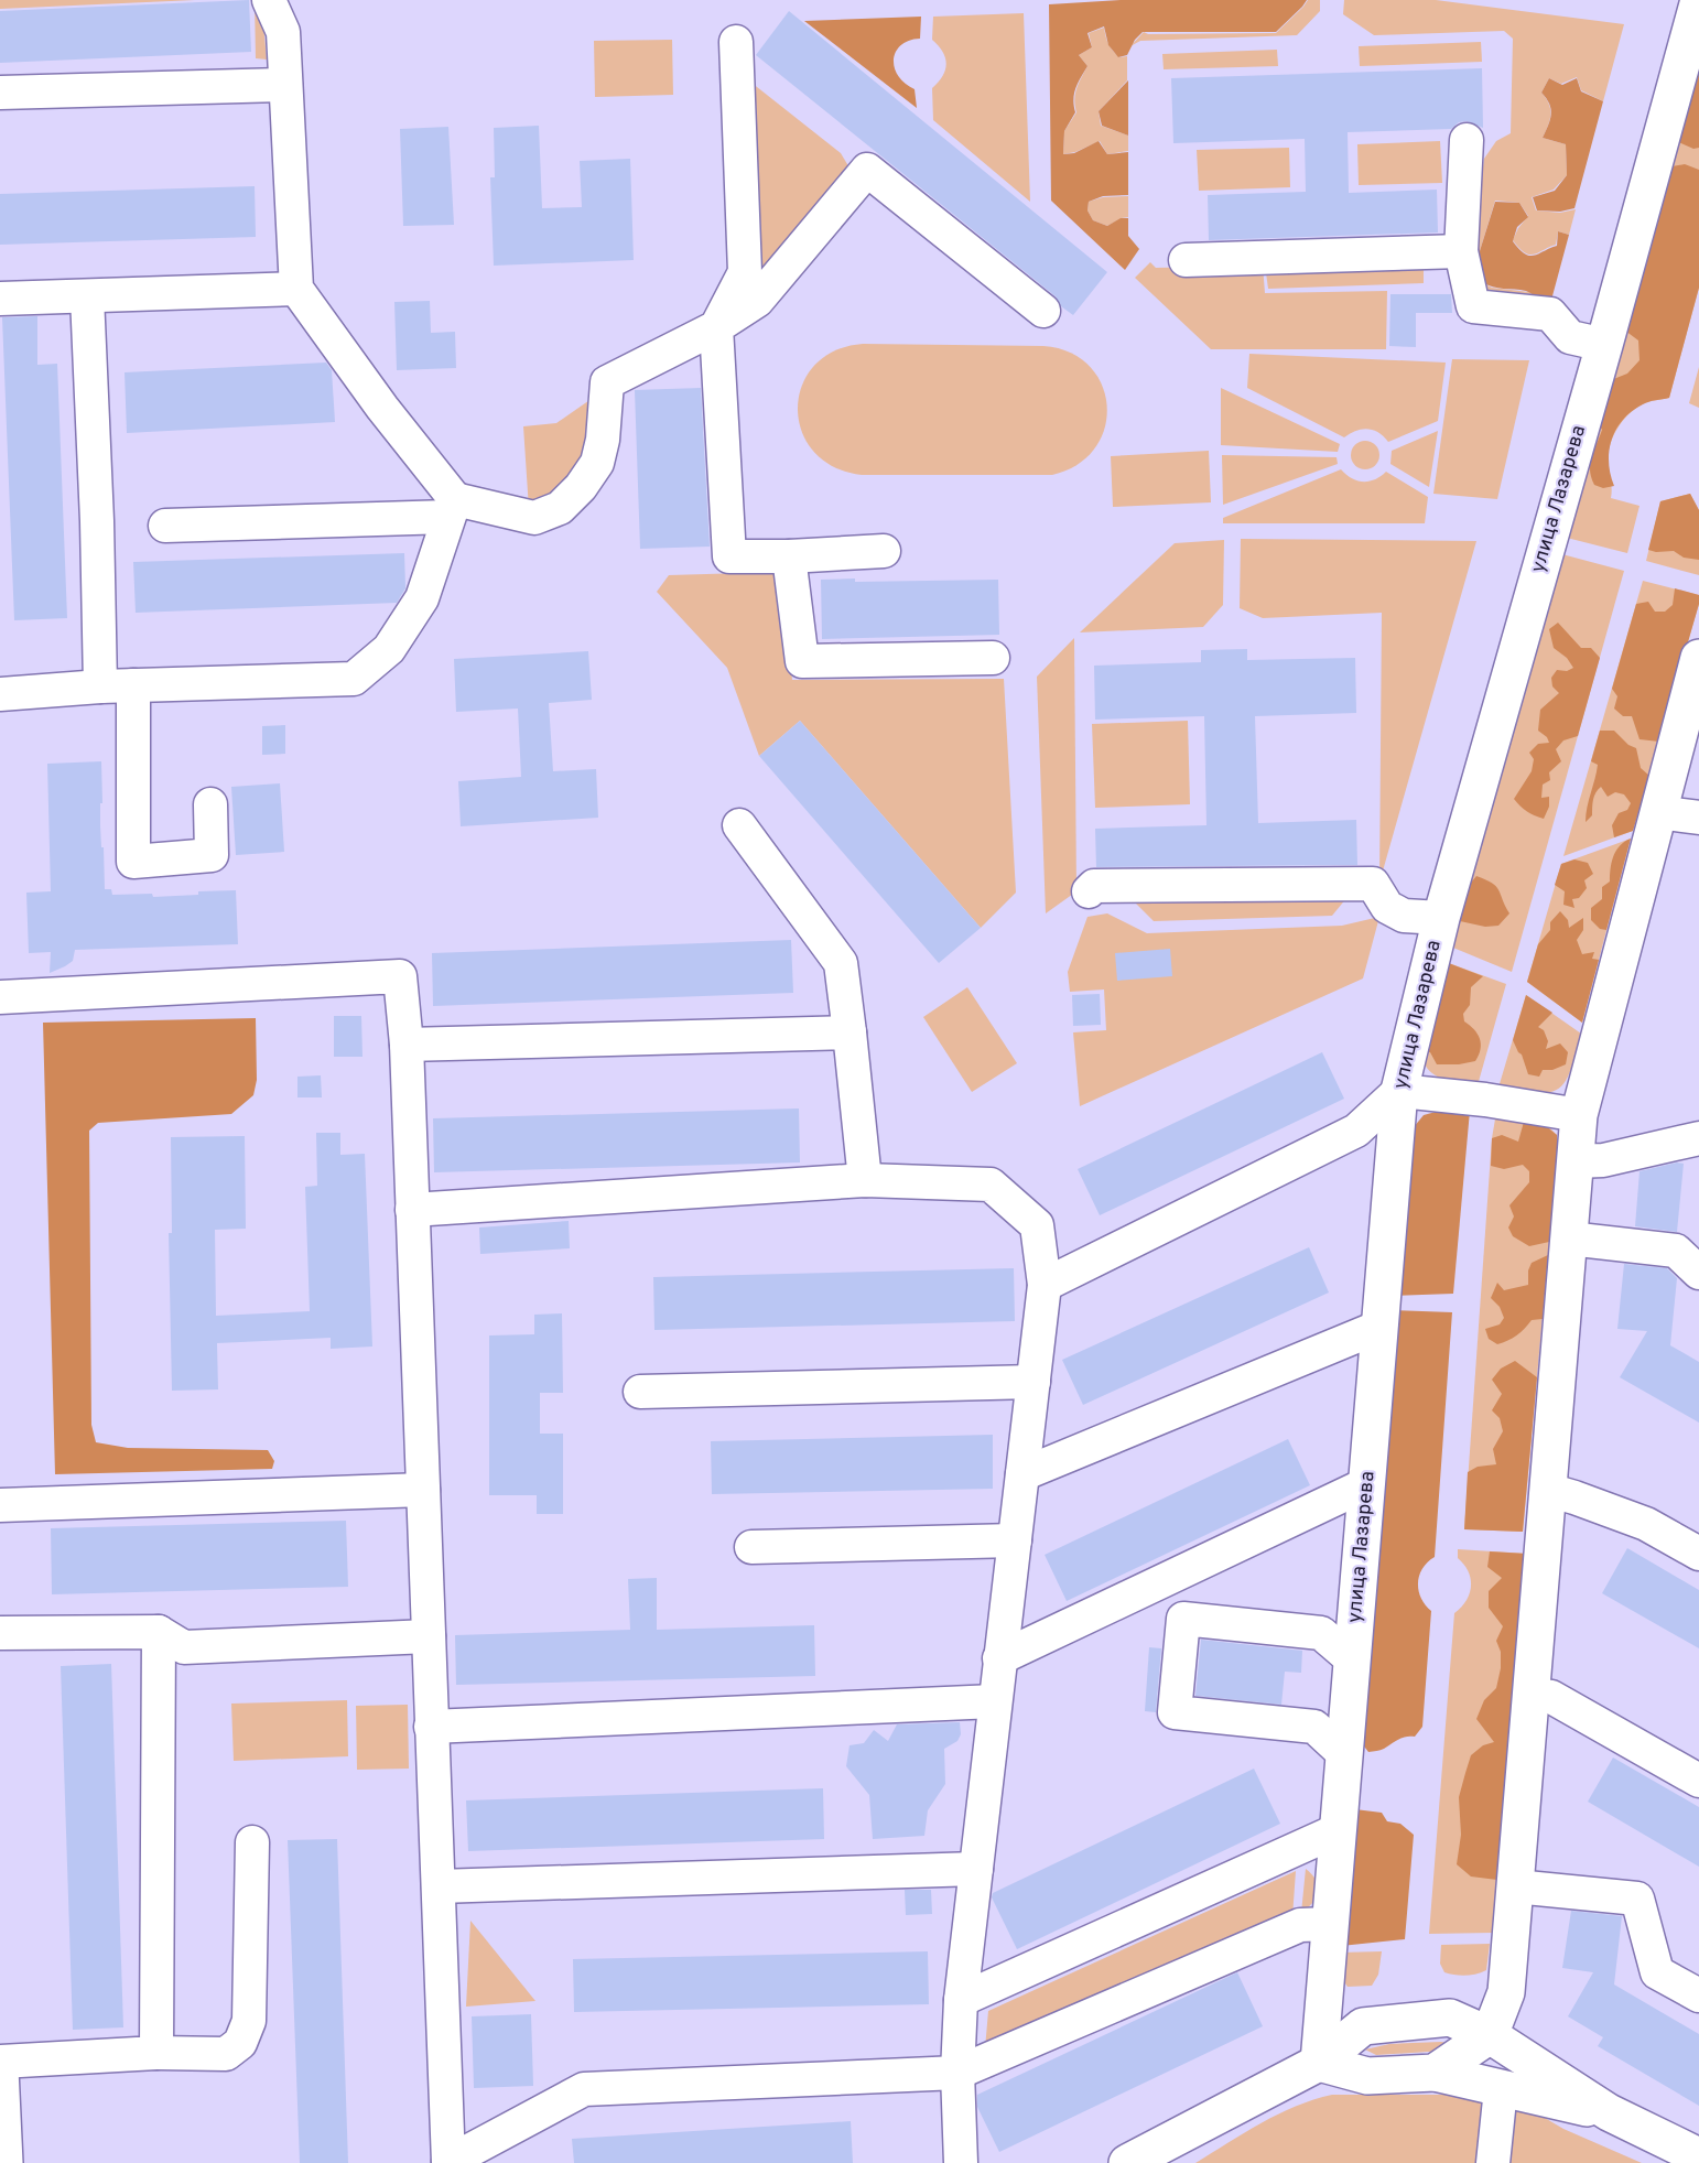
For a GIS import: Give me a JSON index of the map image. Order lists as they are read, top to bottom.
{
  "streets": {
    "main road": ["улица Лазарева"]
  }
}
